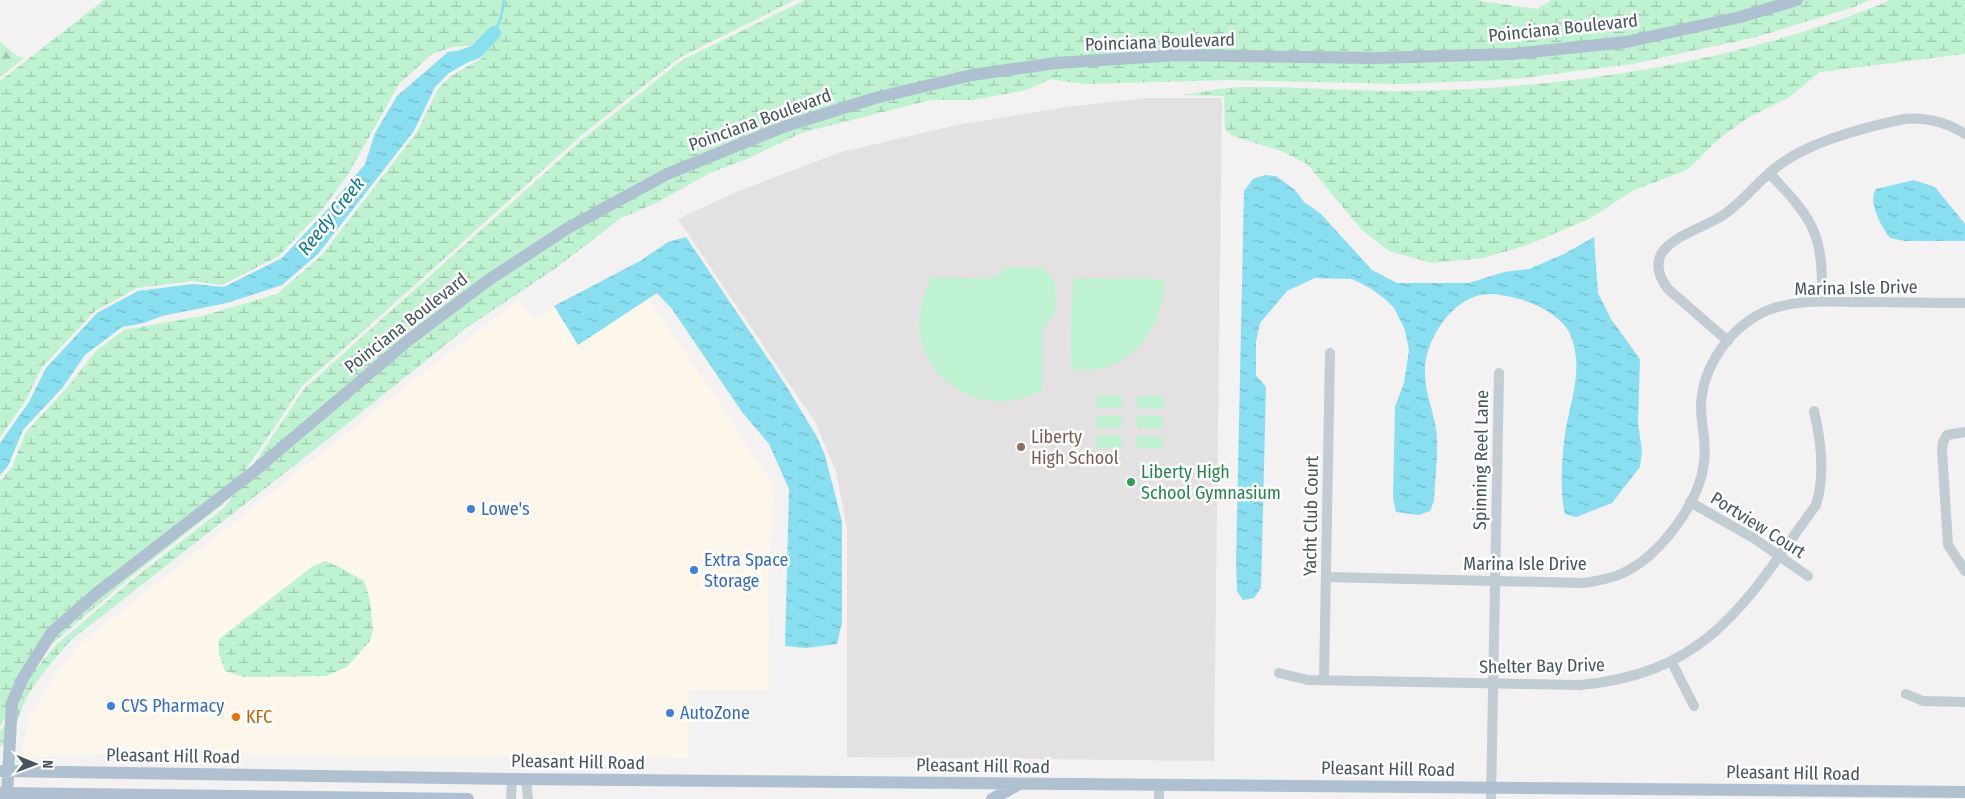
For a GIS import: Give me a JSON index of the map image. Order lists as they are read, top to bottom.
{
  "streets": {
    "main road": ["Poinciana Boulevard", "Pleasant Hill Road"],
    "street": [
      "Marina Isle Drive",
      "Spinning Reel Lane",
      "Yacht Club Court",
      "Portview Court",
      "Shelter Bay Drive"
    ]
  },
  "crossings": [
    ["Poinciana Boulevard", "Pleasant Hill Road"],
    ["Marina Isle Drive", "Spinning Reel Lane"],
    ["Marina Isle Drive", "Yacht Club Court"],
    ["Marina Isle Drive", "Portview Court"],
    ["Spinning Reel Lane", "Shelter Bay Drive"],
    ["Spinning Reel Lane", "Pleasant Hill Road"],
    ["Yacht Club Court", "Shelter Bay Drive"],
    ["Portview Court", "Shelter Bay Drive"]
  ],
  "water": ["Reedy Creek"],
  "places": [
    "Liberty High School",
    "Liberty High School Gymnasium",
    "Lowe's",
    "Extra Space Storage",
    "CVS Pharmacy",
    "AutoZone",
    "KFC"
  ],
  "north": "right"
}
